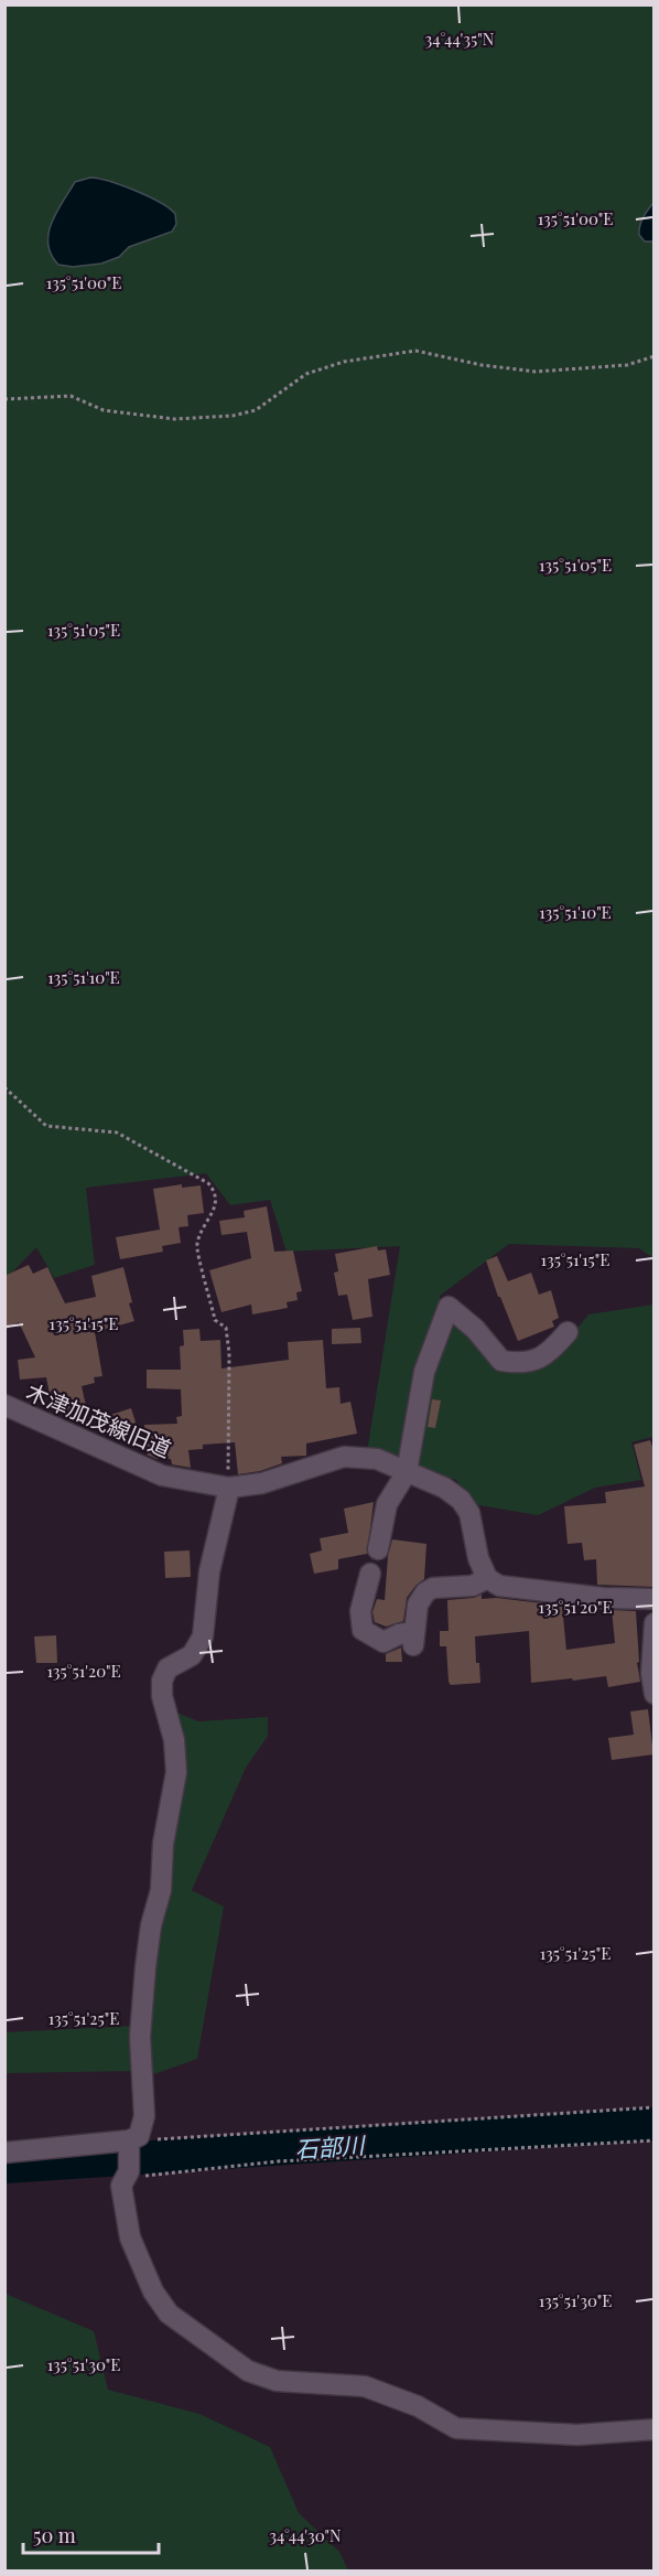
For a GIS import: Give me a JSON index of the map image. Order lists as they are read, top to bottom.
{
  "streets": {
    "street": ["木津加茂線旧道"]
  },
  "water": ["石部川"],
  "scale_bar": "50 m",
  "coordinates": [
    "34°44'35\"N",
    "135°51'00\"E",
    "135°51'05\"E",
    "135°51'10\"E",
    "135°51'15\"E",
    "135°51'20\"E",
    "135°51'25\"E",
    "135°51'30\"E",
    "34°44'30\"N"
  ]
}
